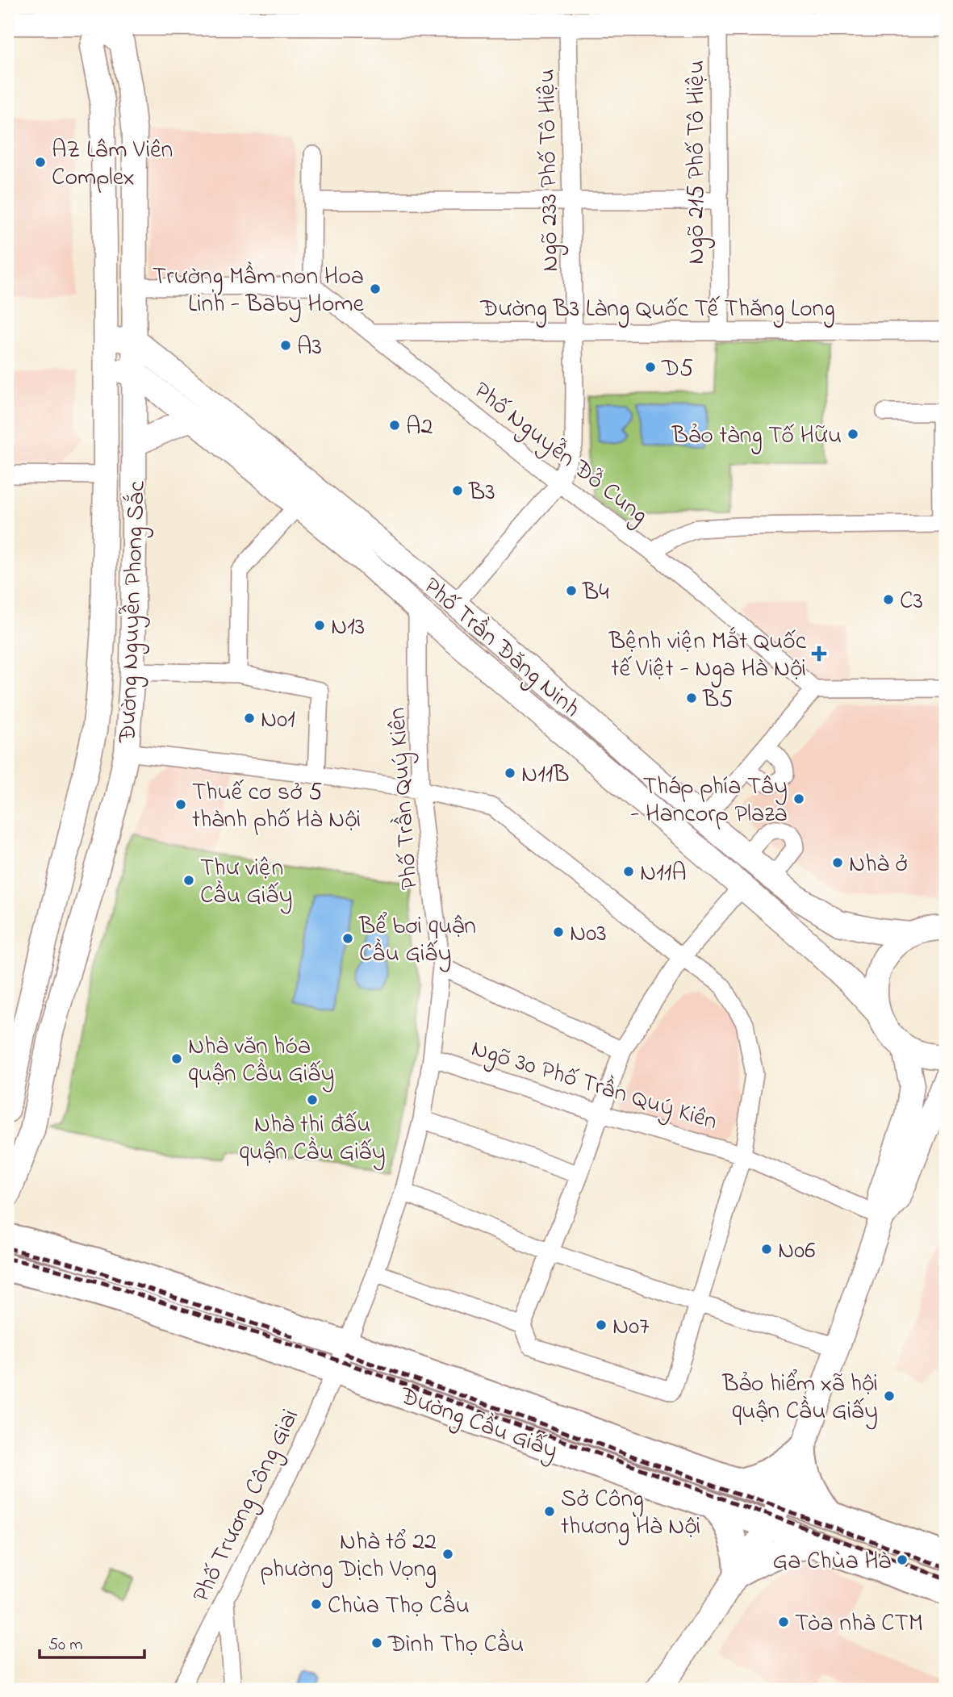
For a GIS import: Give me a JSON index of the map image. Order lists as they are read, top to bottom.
{
  "streets": {
    "main road": ["Đường Nguyễn Phong Sắc", "Phố Trần Đăng Ninh", "Đường Cầu Giấy"],
    "street": [
      "Ngõ 215 Phố Tô Hiệu",
      "Ngõ 233 Phố Tô Hiệu",
      "Đường B3 Làng Quốc Tế Thăng Long",
      "Phố Nguyễn Đỗ Cung",
      "Phố Trần Quý Kiên",
      "Ngõ 30 Phố Trần Quý Kiên",
      "Phố Trương Công Giai"
    ]
  },
  "crossings": [
    ["Ngõ 215 Phố Tô Hiệu", "Đường B3 Làng Quốc Tế Thăng Long"],
    ["Ngõ 233 Phố Tô Hiệu", "Đường B3 Làng Quốc Tế Thăng Long"],
    ["Ngõ 233 Phố Tô Hiệu", "Phố Nguyễn Đỗ Cung"],
    ["Ngõ 233 Phố Tô Hiệu", "Phố Trần Đăng Ninh"],
    ["Đường B3 Làng Quốc Tế Thăng Long", "Phố Nguyễn Đỗ Cung"],
    ["Đường Nguyễn Phong Sắc", "Phố Trần Đăng Ninh"],
    ["Phố Trần Đăng Ninh", "Phố Trần Quý Kiên"],
    ["Phố Trần Quý Kiên", "Ngõ 30 Phố Trần Quý Kiên"],
    ["Phố Trần Quý Kiên", "Đường Cầu Giấy"],
    ["Phố Trần Quý Kiên", "Phố Trương Công Giai"],
    ["Đường Cầu Giấy", "Phố Trương Công Giai"]
  ],
  "places": {
    "other": [
      "AZ Lâm Viên Complex",
      "Trường Mầm non Hoa Linh - Baby Home",
      "A3",
      "D5",
      "A2",
      "Bảo tàng Tố Hữu",
      "B3",
      "B4",
      "C3",
      "N13",
      "B5",
      "N01",
      "N11B",
      "Tháp phía Tây - Hancorp Plaza",
      "Thuế cơ sở 5 thành phố Hà Nội",
      "Nhà ở",
      "N11A",
      "Thư viện Cầu Giấy",
      "N03",
      "Bể bơi quận Cầu Giấy",
      "Nhà văn hóa quận Cầu Giấy",
      "Nhà thi đấu quận Cầu Giấy",
      "N06",
      "N07",
      "Bảo hiểm xã hội quận Cầu Giấy",
      "Sở Công thương Hà Nội",
      "Nhà tổ 22 phường Dịch Vọng",
      "Ga Chùa Hà",
      "Chùa Thọ Cầu",
      "Tòa nhà CTM",
      "Đình Thọ Cầu"
    ],
    "health": ["Bệnh viện Mắt Quốc tế Việt - Nga Hà Nội"]
  },
  "scale_bar": "50 m"
}
